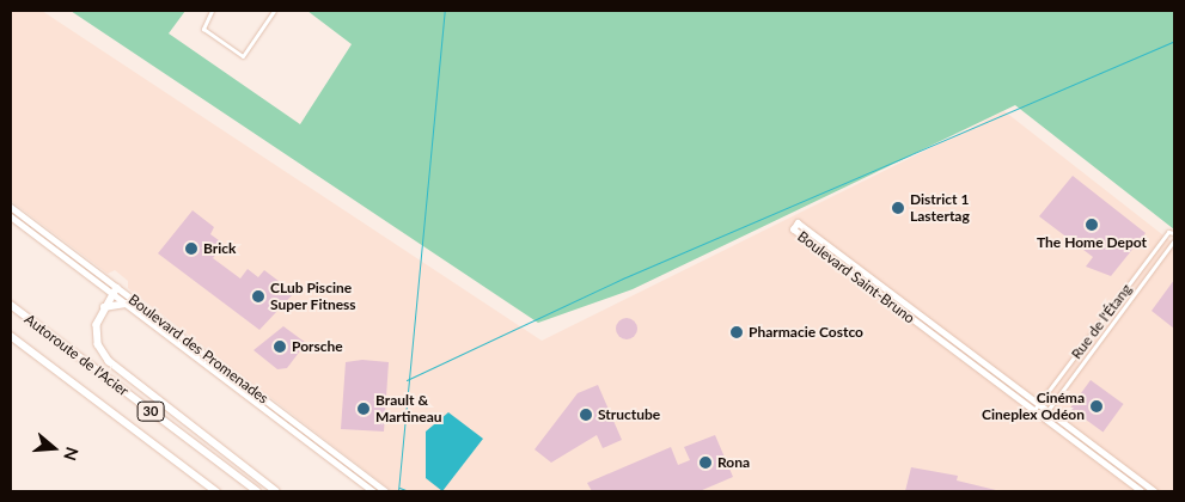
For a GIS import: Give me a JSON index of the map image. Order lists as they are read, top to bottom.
{
  "streets": {
    "highway": ["Autoroute de l'Acier", "30"],
    "street": ["Boulevard Saint-Bruno", "Rue de l'Étang", "Boulevard des Promenades"]
  },
  "crossings": [
    ["Boulevard Saint-Bruno", "Rue de l'Étang"]
  ],
  "places": [
    "District 1 Lastertag",
    "The Home Depot",
    "Brick",
    "CLub Piscine Super Fitness",
    "Pharmacie Costco",
    "Porsche",
    "Cinéma Cineplex Odéon",
    "Brault & Martineau",
    "Structube",
    "Rona"
  ],
  "north": "right"
}
